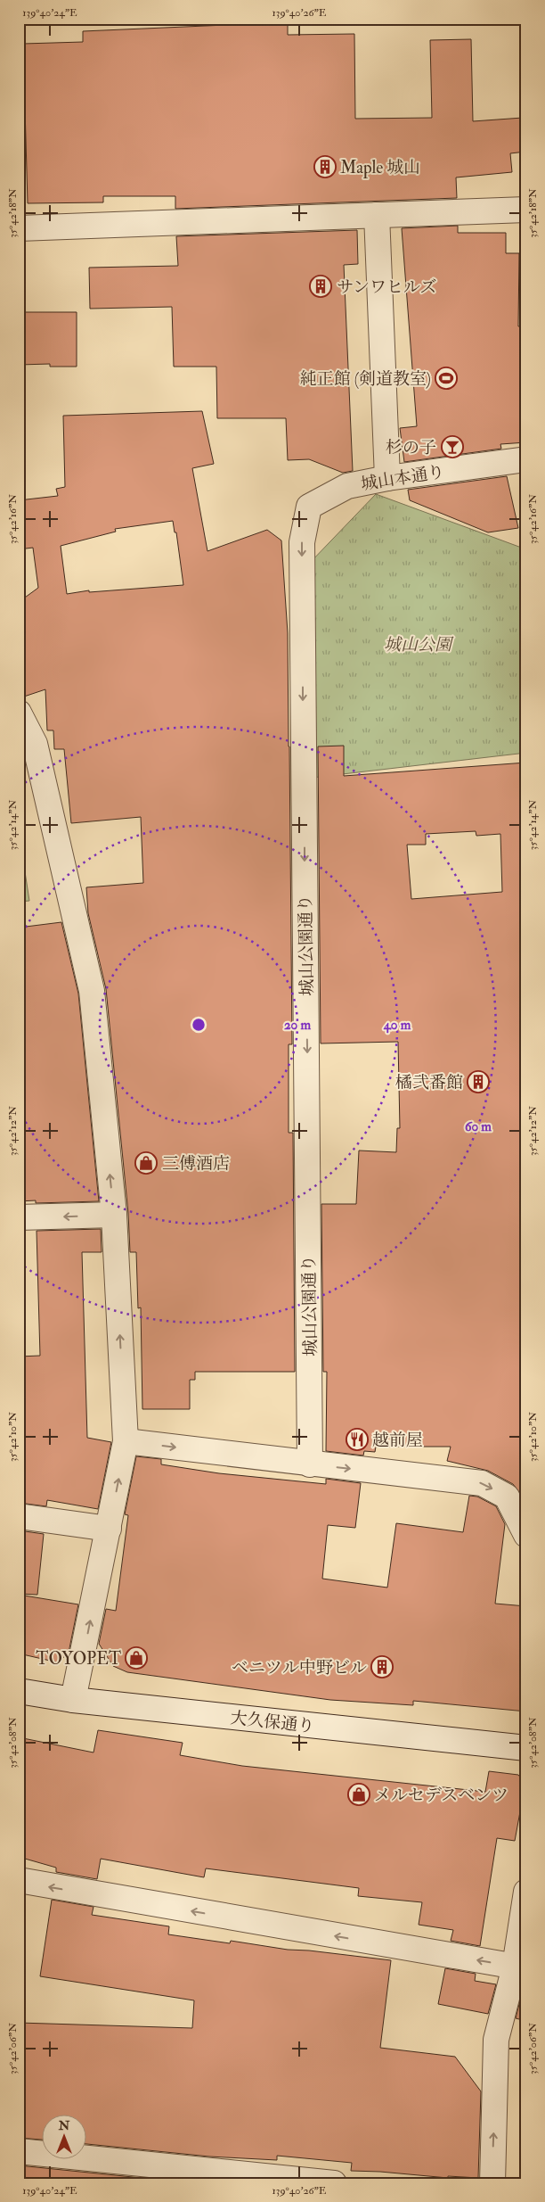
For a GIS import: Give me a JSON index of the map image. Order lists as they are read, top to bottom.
{
  "streets": {
    "street": ["城山本通り", "城山公園通り", "大久保通り"]
  },
  "crossings": [
    ["城山本通り", "城山公園通り"]
  ],
  "parks": ["城山公園"],
  "places": {
    "building": [
      "Maple 城山",
      "サンワヒルズ",
      "橘弐番館",
      "ベニツル中野ビル"
    ],
    "sports": ["純正館 (剣道教室)"],
    "bar": ["杉の子"],
    "shop": ["三傅酒店", "TOYOPET", "メルセデスベンツ"],
    "restaurant": ["越前屋"]
  },
  "north": "top",
  "coordinates": [
    "139°40'24\"E",
    "139°40'26\"E",
    "35°42'18\"N",
    "35°42'16\"N",
    "35°42'14\"N",
    "35°42'12\"N",
    "35°42'10\"N",
    "35°42'08\"N",
    "35°42'06\"N"
  ],
  "rings": ["20 m", "40 m", "60 m"]
}
